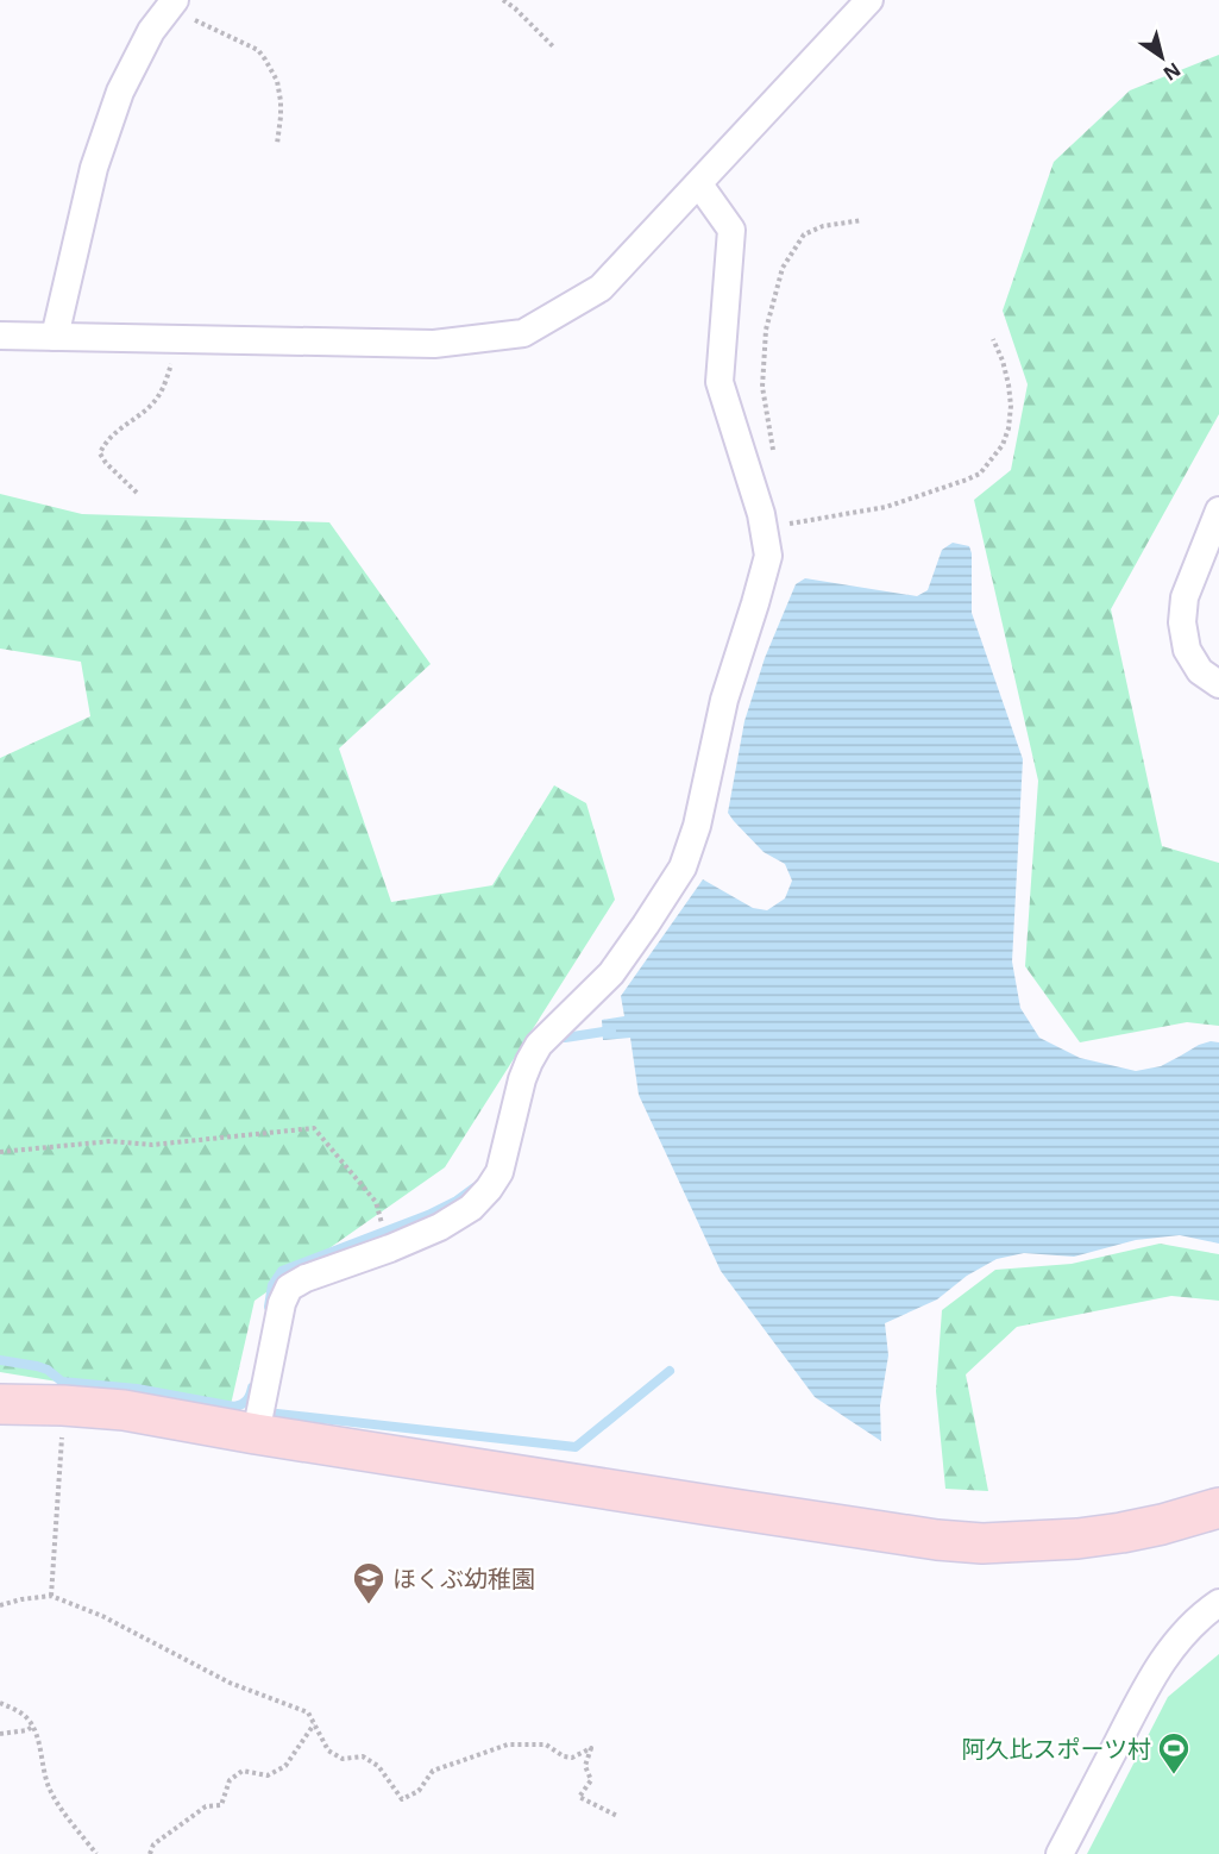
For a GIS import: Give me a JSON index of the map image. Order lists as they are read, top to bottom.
{
  "places": {
    "school or university": ["ほくぶ幼稚園"],
    "sports": ["阿久比スポーツ村"]
  },
  "north": "bottom right"
}
